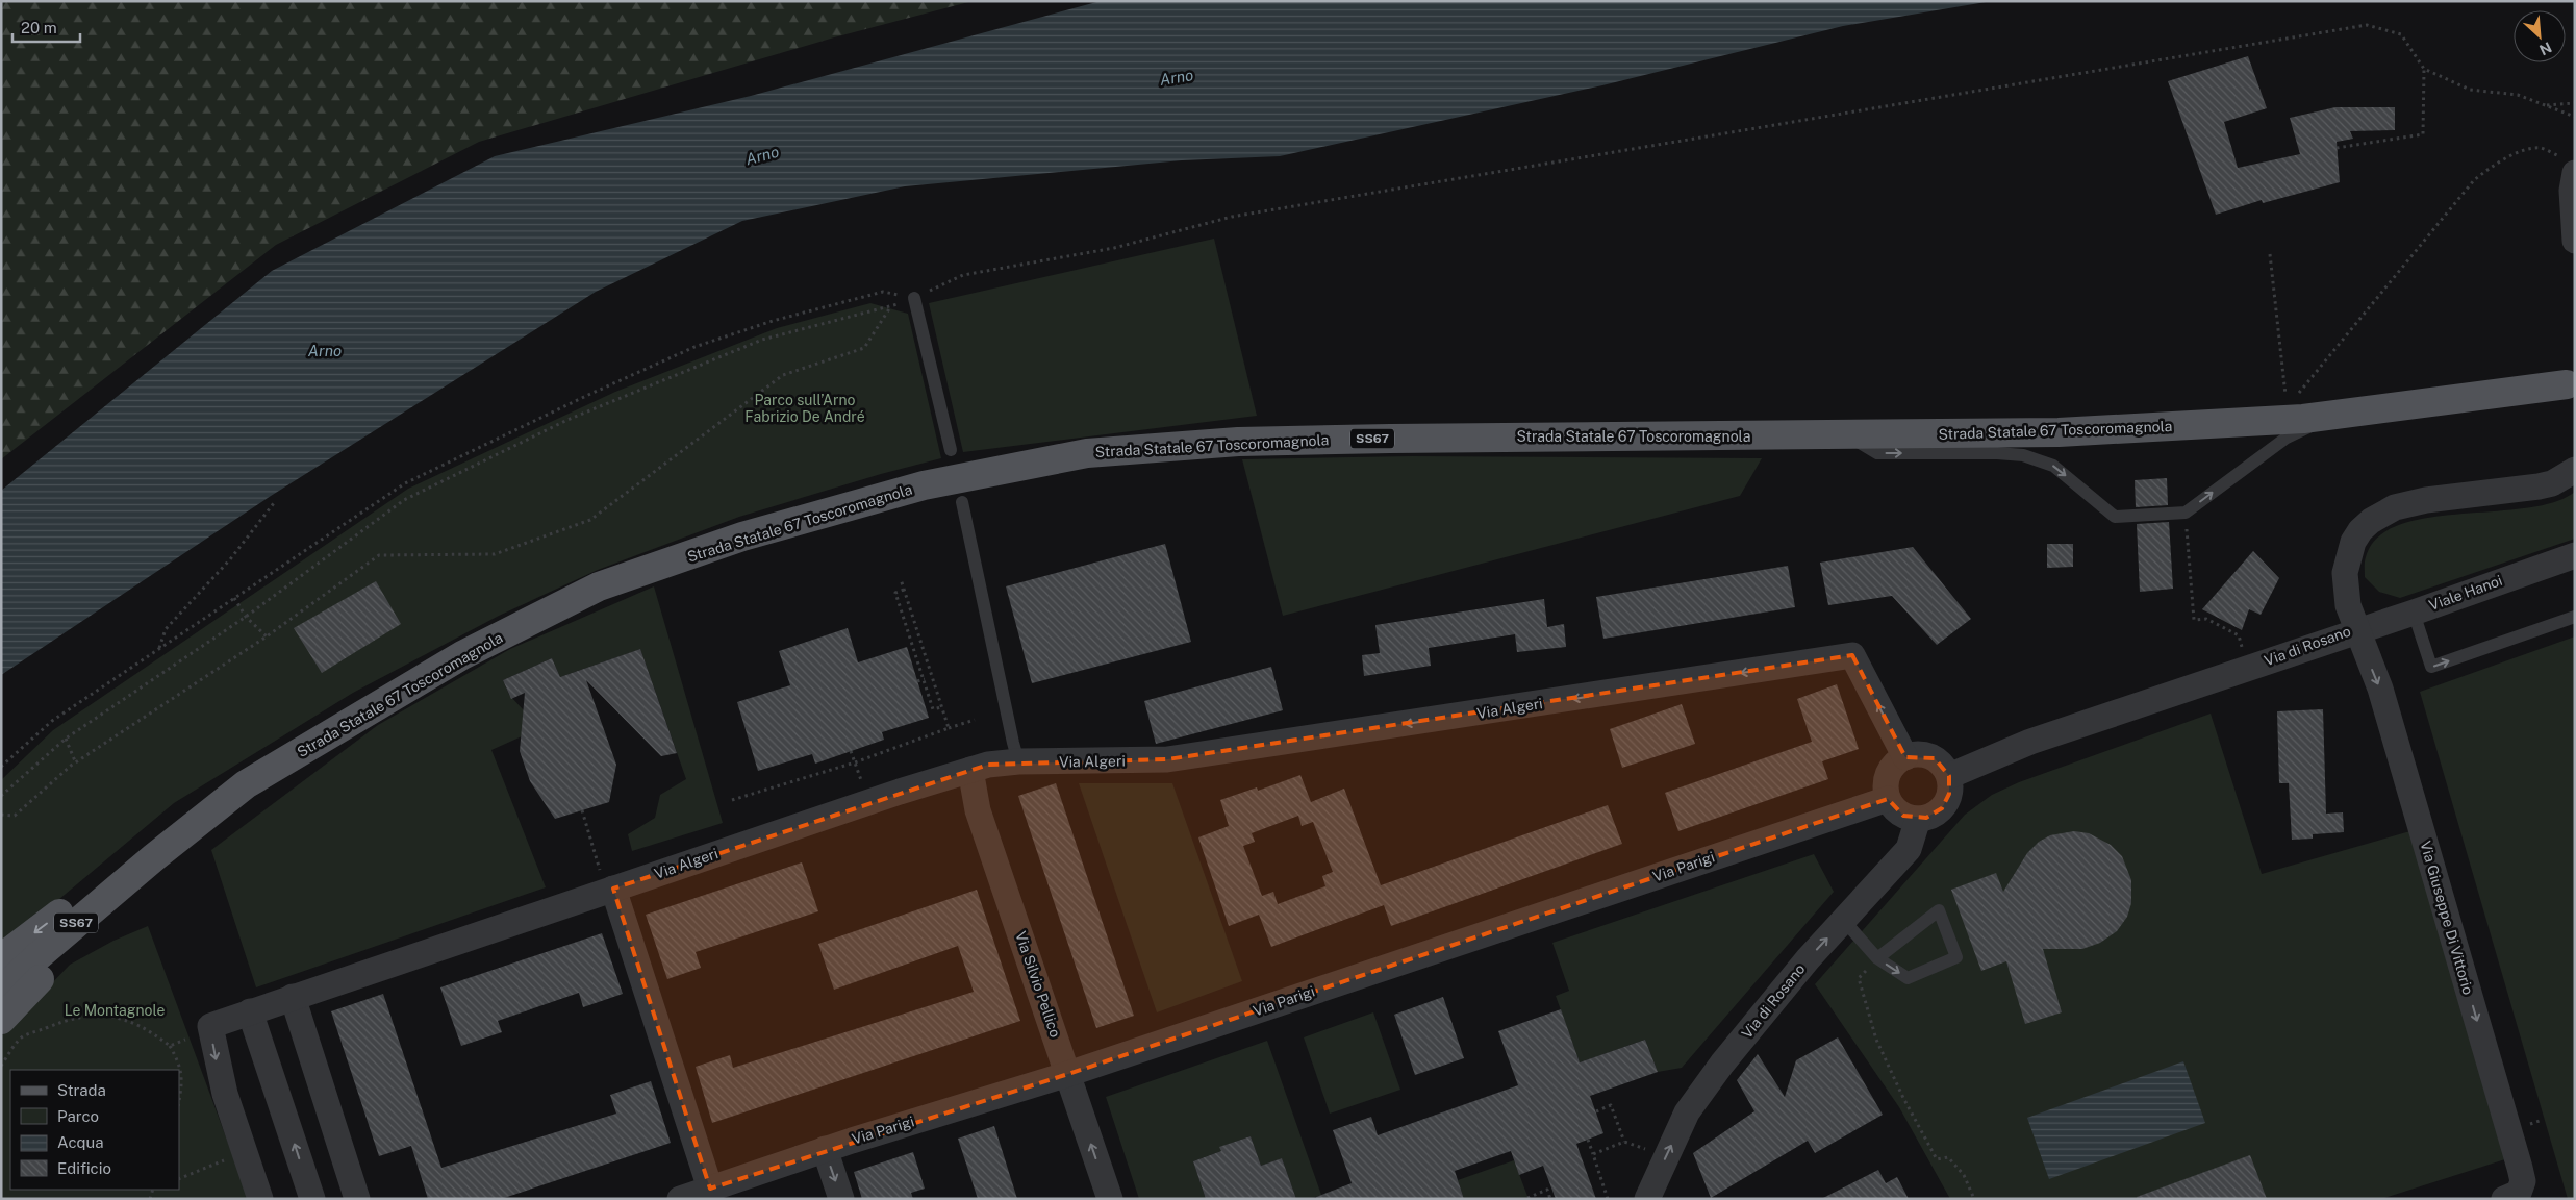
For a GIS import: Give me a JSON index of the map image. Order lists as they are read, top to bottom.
{
  "streets": {
    "main road": ["Strada Statale 67 Toscoromagnola", "SS67"],
    "street": [
      "Viale Hanoi",
      "Via di Rosano",
      "Via Algeri",
      "Via Parigi",
      "Via Giuseppe Di Vittorio",
      "Via Silvio Pellico"
    ]
  },
  "crossings": [
    ["Viale Hanoi", "Via di Rosano"],
    ["Viale Hanoi", "Via Giuseppe Di Vittorio"],
    ["Via di Rosano", "Via Algeri"],
    ["Via di Rosano", "Via Parigi"],
    ["Via di Rosano", "Via Giuseppe Di Vittorio"],
    ["Via Algeri", "Via Parigi"],
    ["Via Algeri", "Via Silvio Pellico"],
    ["Via Parigi", "Via Silvio Pellico"]
  ],
  "one_way": ["Via Giuseppe Di Vittorio"],
  "water": ["Arno"],
  "parks": ["Parco sull’Arno Fabrizio De André", "Le Montagnole"],
  "legend": [
    "Strada",
    "Parco",
    "Acqua",
    "Edificio"
  ],
  "scale_bar": "20 m",
  "north": "bottom right"
}
